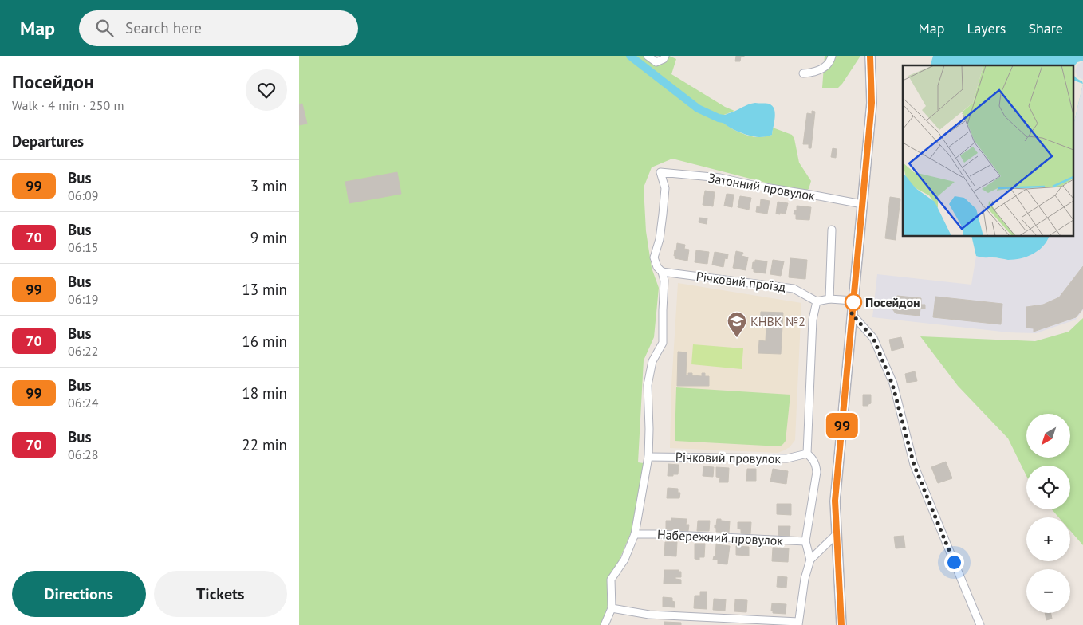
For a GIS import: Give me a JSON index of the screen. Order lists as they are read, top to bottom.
{
  "streets": {
    "street": [
      "Затонний провулок",
      "Річковий проїзд",
      "Річковий провулок",
      "Набережний провулок"
    ]
  },
  "crossings": [
    ["Затонний провулок", "Річковий проїзд"]
  ],
  "places": {
    "other": ["Посейдон"],
    "school or university": ["КНВК №2"]
  },
  "lines": ["bus line 99"],
  "north": "bottom left",
  "page": {
    "header": "Map",
    "search": "Search here",
    "nav": ["Map", "Layers", "Share"],
    "heading": [
      ["Посейдон", "Walk · 4 min · 250 m"],
      "Departures"
    ],
    "on_map": "99",
    "list": [
      {
        "mark": "99",
        "name": "Bus",
        "note": "06:09",
        "value": "3 min"
      },
      {
        "mark": "70",
        "name": "Bus",
        "note": "06:15",
        "value": "9 min"
      },
      {
        "mark": "99",
        "name": "Bus",
        "note": "06:19",
        "value": "13 min"
      },
      {
        "mark": "70",
        "name": "Bus",
        "note": "06:22",
        "value": "16 min"
      },
      {
        "mark": "99",
        "name": "Bus",
        "note": "06:24",
        "value": "18 min"
      },
      {
        "mark": "70",
        "name": "Bus",
        "note": "06:28",
        "value": "22 min"
      }
    ],
    "map_buttons": ["+", "−"],
    "buttons": ["Directions", "Tickets"]
  }
}
